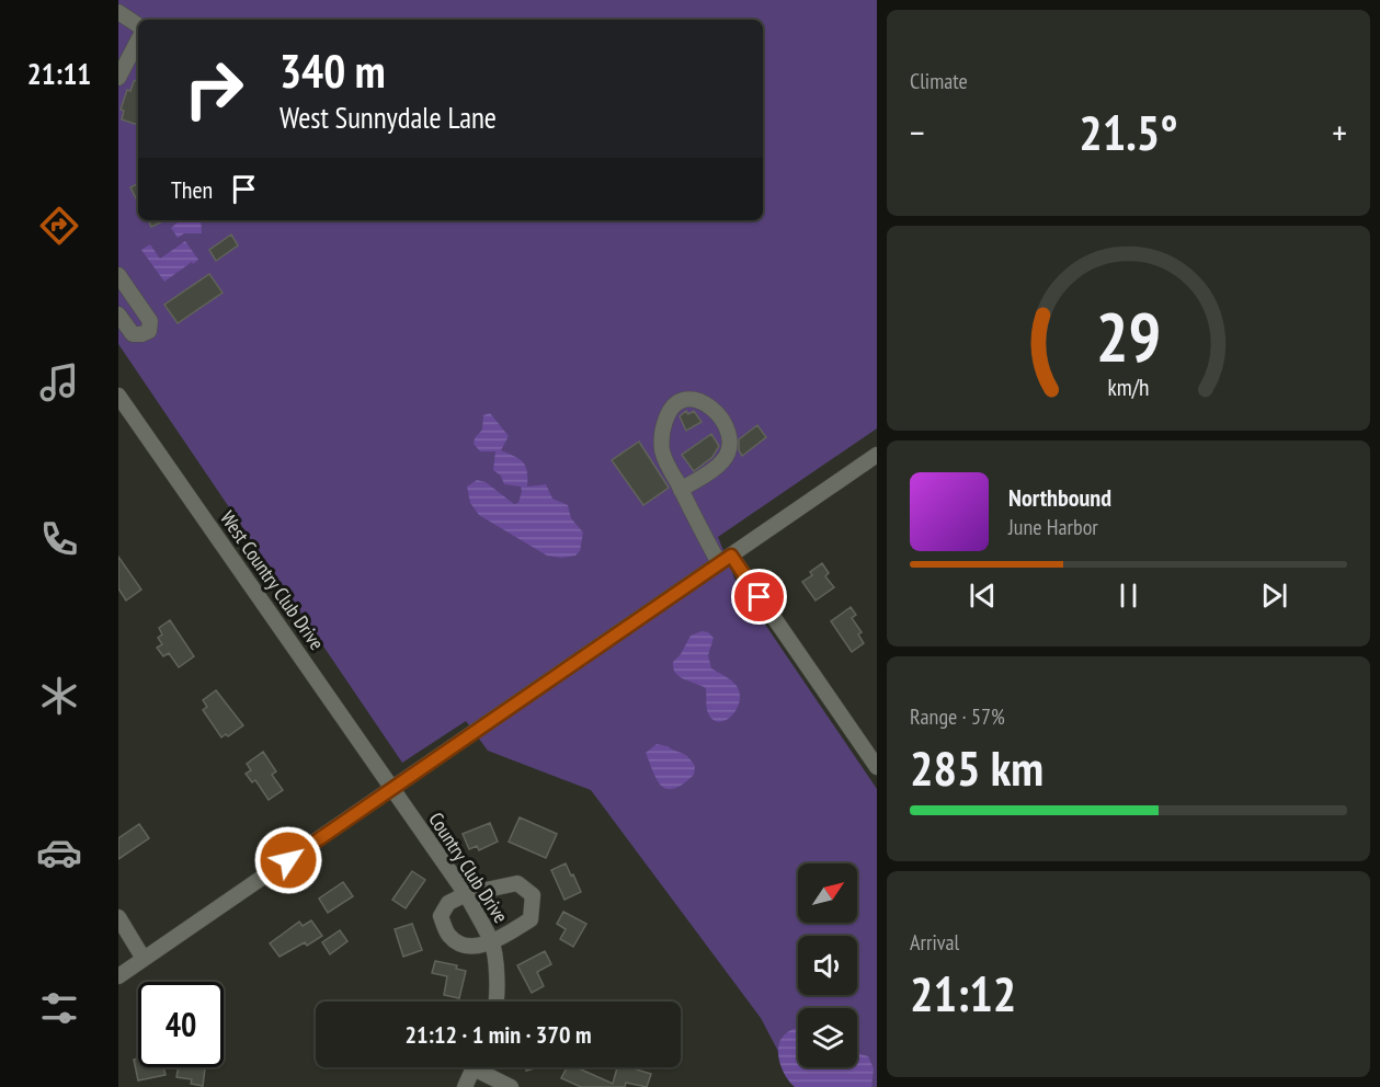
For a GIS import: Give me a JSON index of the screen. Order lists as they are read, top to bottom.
{
  "streets": {
    "street": ["West Country Club Drive", "Country Club Drive"]
  },
  "crossings": [
    ["West Country Club Drive", "Country Club Drive"]
  ],
  "north": "top right",
  "page": {
    "tabs": "21:11",
    "tile": [
      "Climate",
      ["Range · 57%", "285 km"],
      ["Arrival", "21:12"]
    ],
    "turn": ["340 m", "West Sunnydale Lane"],
    "heat": ["−", "21.5°", "+"],
    "then": "Then",
    "song": ["Northbound", "June Harbor"],
    "limit": "40",
    "trip": "21:12 · 1 min · 370 m",
    "gauge": ["29", "km/h"]
  }
}
